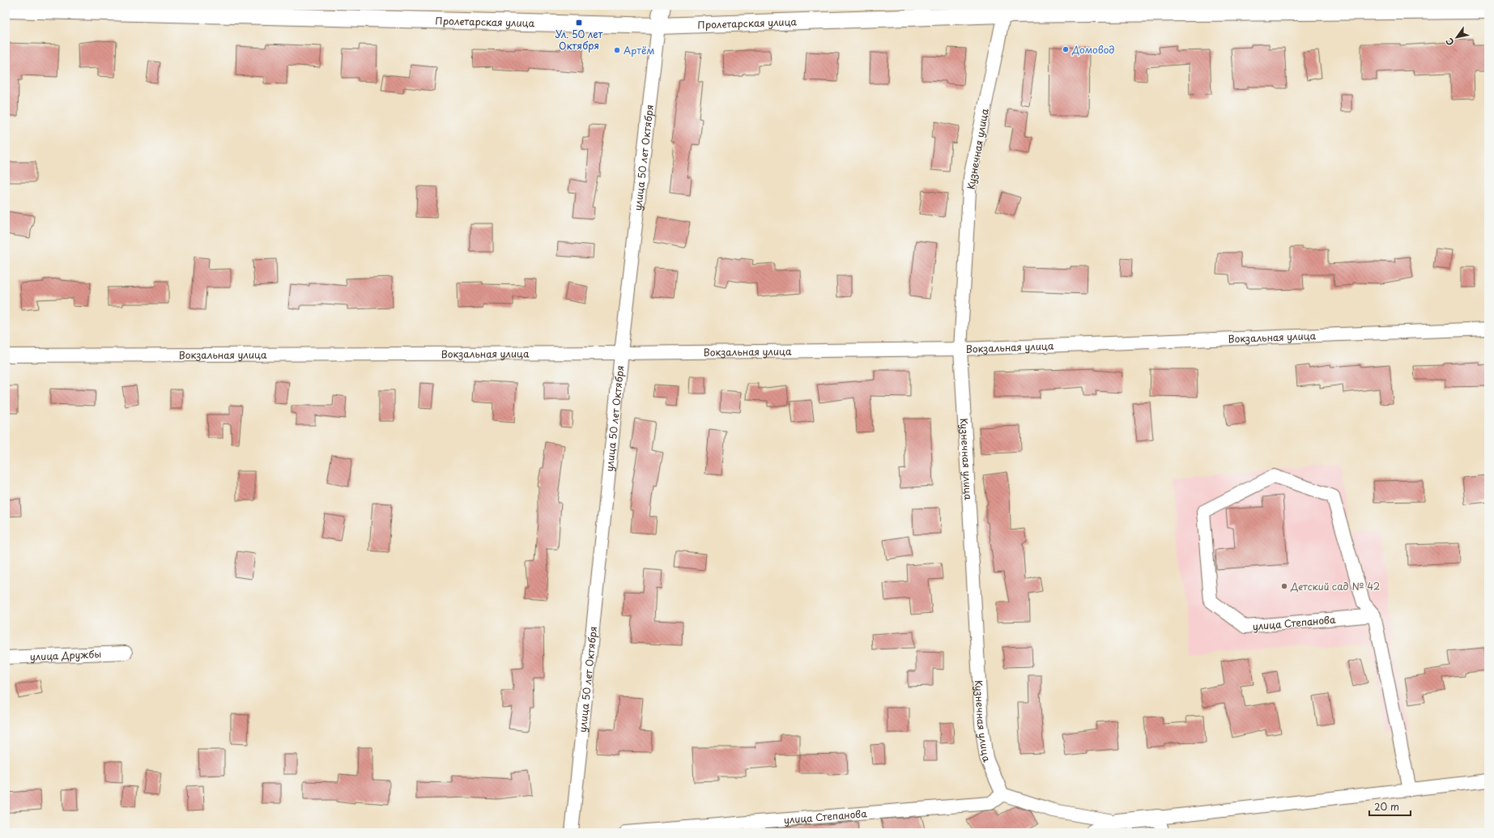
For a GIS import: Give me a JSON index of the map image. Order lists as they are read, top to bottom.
{
  "streets": {
    "main road": ["Пролетарская улица", "улица 50 лет Октября"],
    "street": [
      "Кузнечная улица",
      "Вокзальная улица",
      "улица Степанова",
      "улица Дружбы"
    ]
  },
  "crossings": [
    ["Пролетарская улица", "Кузнечная улица"],
    ["Пролетарская улица", "улица 50 лет Октября"],
    ["Кузнечная улица", "Вокзальная улица"],
    ["Кузнечная улица", "улица Степанова"],
    ["улица 50 лет Октября", "Вокзальная улица"]
  ],
  "places": {
    "transit": ["Ул. 50 лет Октября"],
    "other": ["Домовод", "Артём", "Детский сад № 42"]
  },
  "scale_bar": "20 m",
  "north": "bottom left"
}
